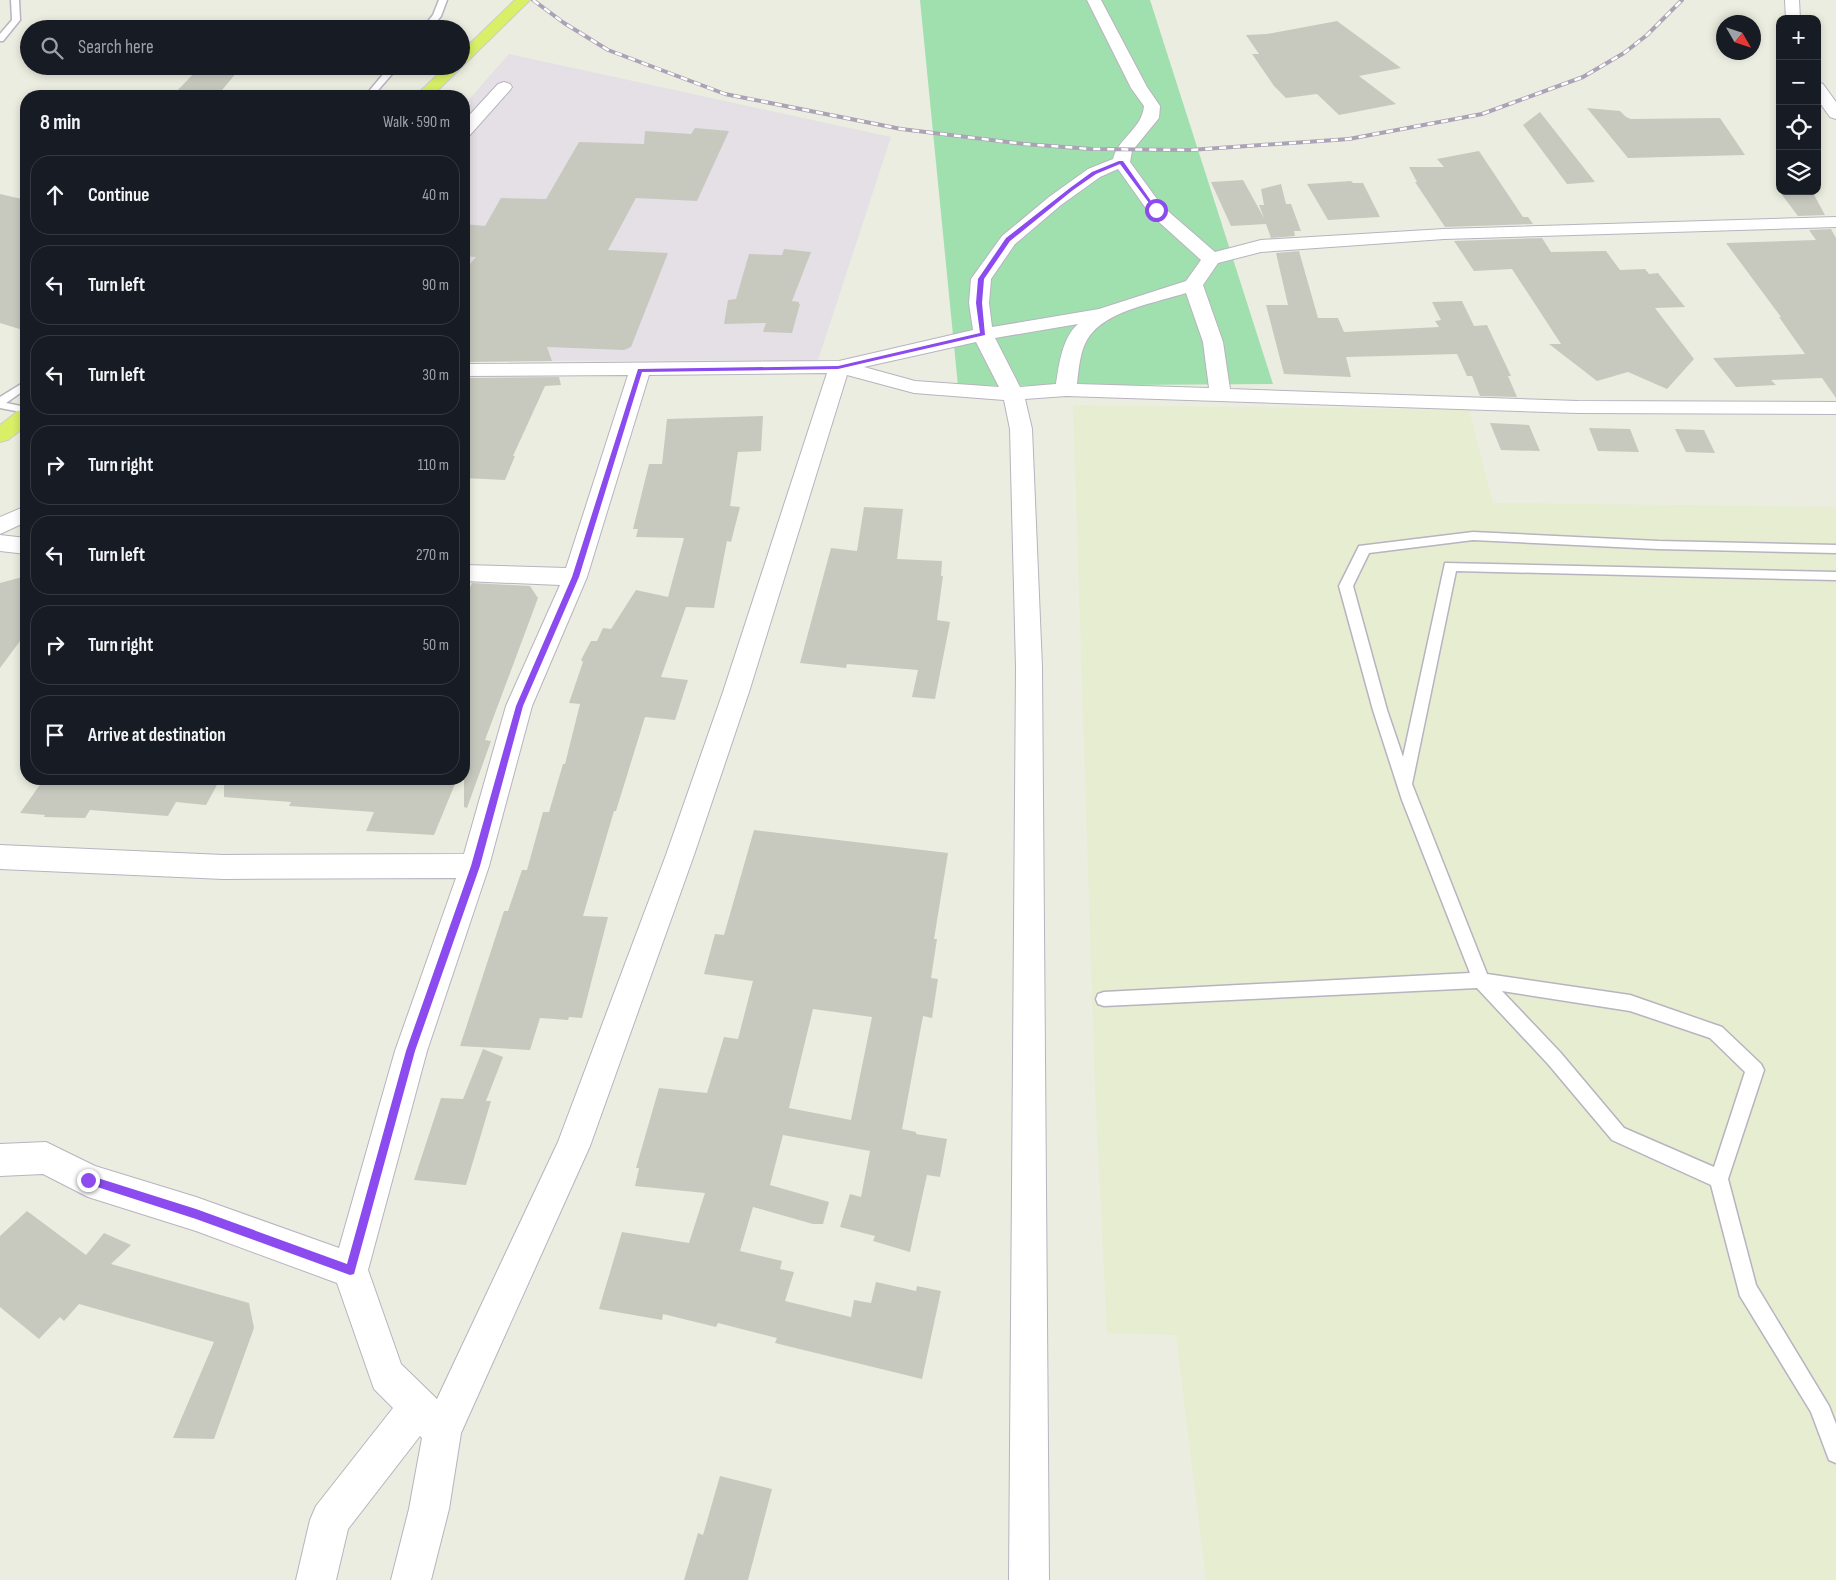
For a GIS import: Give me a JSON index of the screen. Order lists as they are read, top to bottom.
{
  "north": "bottom right",
  "page": {
    "map_buttons": ["+", "−"],
    "search": "Search here",
    "heading": ["8 min", "Walk · 590 m"],
    "list": [
      ["Continue", "40 m"],
      ["Turn left", "90 m"],
      ["Turn left", "30 m"],
      ["Turn right", "110 m"],
      ["Turn left", "270 m"],
      ["Turn right", "50 m"],
      "Arrive at destination"
    ]
  }
}
